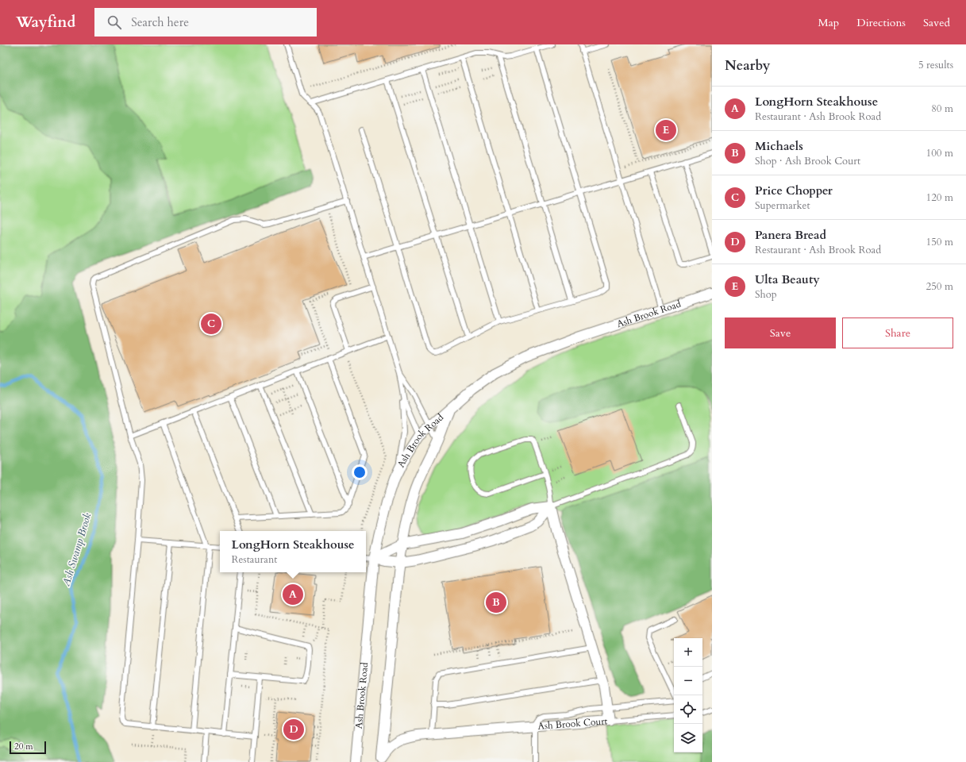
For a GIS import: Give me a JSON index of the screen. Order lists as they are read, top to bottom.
{
  "streets": {
    "street": ["Ash Brook Road", "Ash Brook Court"]
  },
  "water": ["Ash Swamp Brook"],
  "scale_bar": "20 m",
  "page": {
    "header": "Wayfind",
    "search": "Search here",
    "nav": ["Map", "Directions", "Saved"],
    "heading": ["Nearby", "5 results"],
    "list": [
      {
        "mark": "A",
        "name": "LongHorn Steakhouse",
        "note": "Restaurant · Ash Brook Road",
        "value": "80 m"
      },
      {
        "mark": "B",
        "name": "Michaels",
        "note": "Shop · Ash Brook Court",
        "value": "100 m"
      },
      {
        "mark": "C",
        "name": "Price Chopper",
        "note": "Supermarket",
        "value": "120 m"
      },
      {
        "mark": "D",
        "name": "Panera Bread",
        "note": "Restaurant · Ash Brook Road",
        "value": "150 m"
      },
      {
        "mark": "E",
        "name": "Ulta Beauty",
        "note": "Shop",
        "value": "250 m"
      }
    ],
    "pins": [
      "E",
      "C",
      "A",
      "B",
      "D"
    ],
    "buttons": ["Save", "Share"],
    "popup": ["LongHorn Steakhouse", "Restaurant"],
    "map_buttons": ["+", "−"],
    "scale": "20 m"
  }
}
